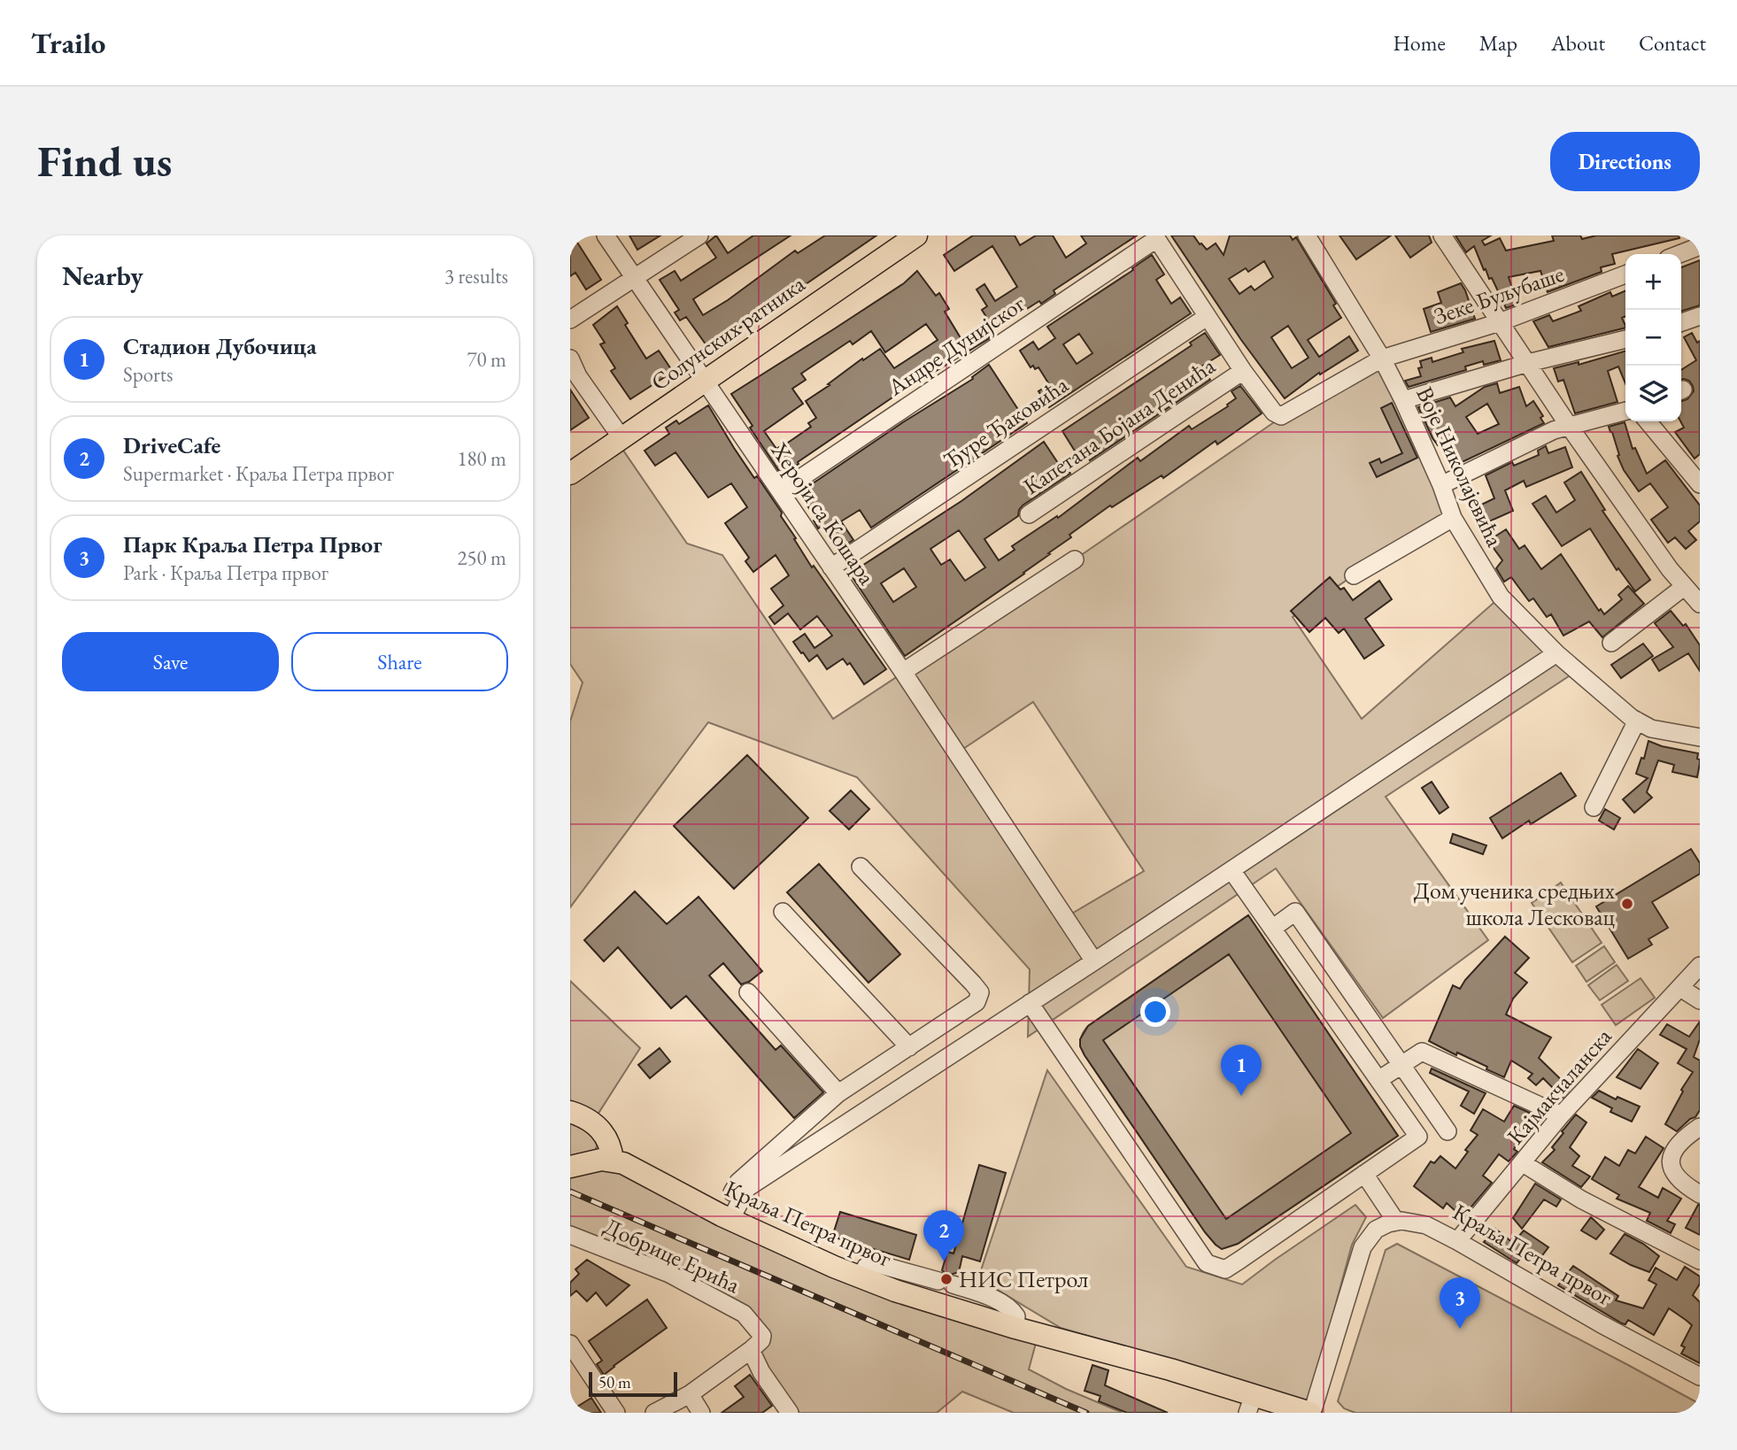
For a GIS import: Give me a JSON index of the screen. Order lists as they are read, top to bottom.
{
  "streets": {
    "main road": ["Солунских ратника", "Краља Петра првог"],
    "street": [
      "Зеке Буљубаше",
      "Андре Дунијског",
      "Ђуре Ђаковића",
      "Капетана Бојана Денића",
      "Воје Николајевића",
      "Хероји са Кошара",
      "Кајмакчаланска",
      "Добрице Ерића"
    ]
  },
  "crossings": [
    ["Зеке Буљубаше", "Капетана Бојана Денића"],
    ["Зеке Буљубаше", "Воје Николајевића"],
    ["Солунских ратника", "Хероји са Кошара"],
    ["Андре Дунијског", "Хероји са Кошара"],
    ["Ђуре Ђаковића", "Хероји са Кошара"],
    ["Капетана Бојана Денића", "Воје Николајевића"],
    ["Кајмакчаланска", "Краља Петра првог"]
  ],
  "places": ["Дом ученика средњих школа Лесковац", "НИС Петрол"],
  "scale_bar": "50 m",
  "page": {
    "header": "Trailo",
    "nav": [
      "Home",
      "Map",
      "About",
      "Contact"
    ],
    "buttons": [
      "Directions",
      ["Save", "Share"]
    ],
    "title": "Find us",
    "heading": ["Nearby", "3 results"],
    "map_buttons": ["+", "−"],
    "list": [
      {
        "mark": "1",
        "name": "Стадион Дубочица",
        "note": "Sports",
        "value": "70 m"
      },
      {
        "mark": "2",
        "name": "DriveCafe",
        "note": "Supermarket · Краља Петра првог",
        "value": "180 m"
      },
      {
        "mark": "3",
        "name": "Парк Краља Петра Првог",
        "note": "Park · Краља Петра првог",
        "value": "250 m"
      }
    ],
    "pins": ["1", "2", "3"],
    "scale": "50 m"
  }
}
